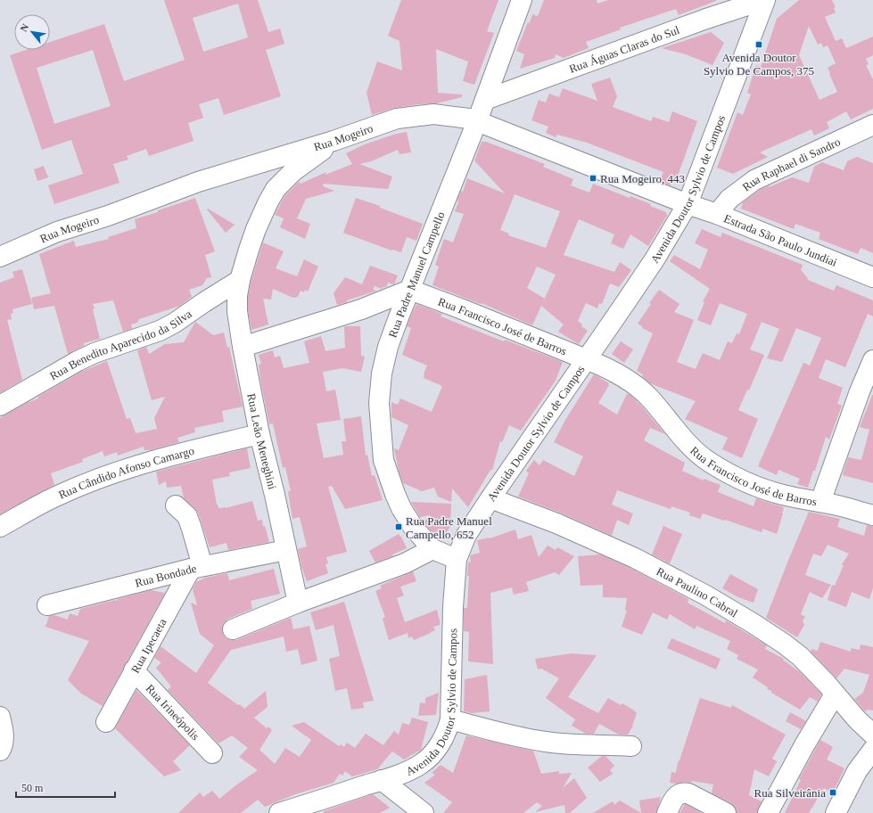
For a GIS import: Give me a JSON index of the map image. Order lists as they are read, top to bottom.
{
  "streets": {
    "street": [
      "Rua Águas Claras do Sul",
      "Rua Mogeiro",
      "Rua Raphael di Sandro",
      "Avenida Doutor Sylvio de Campos",
      "Estrada São Paulo Jundiai",
      "Rua Padre Manuel Campello",
      "Rua Francisco José de Barros",
      "Rua Benedito Aparecido da Silva",
      "Rua Leão Meneghini",
      "Rua Cândido Afonso Camargo",
      "Rua Bondade",
      "Rua Paulino Cabral",
      "Rua Ipecaeta",
      "Rua Irineópolis"
    ]
  },
  "crossings": [
    ["Rua Águas Claras do Sul", "Avenida Doutor Sylvio de Campos"],
    ["Rua Águas Claras do Sul", "Rua Padre Manuel Campello"],
    ["Rua Mogeiro", "Avenida Doutor Sylvio de Campos"],
    ["Rua Mogeiro", "Estrada São Paulo Jundiai"],
    ["Rua Mogeiro", "Rua Padre Manuel Campello"],
    ["Rua Mogeiro", "Rua Leão Meneghini"],
    ["Rua Raphael di Sandro", "Estrada São Paulo Jundiai"],
    ["Avenida Doutor Sylvio de Campos", "Estrada São Paulo Jundiai"],
    ["Avenida Doutor Sylvio de Campos", "Rua Francisco José de Barros"],
    ["Avenida Doutor Sylvio de Campos", "Rua Paulino Cabral"],
    ["Rua Padre Manuel Campello", "Rua Francisco José de Barros"],
    ["Rua Benedito Aparecido da Silva", "Rua Leão Meneghini"],
    ["Rua Leão Meneghini", "Rua Cândido Afonso Camargo"],
    ["Rua Leão Meneghini", "Rua Bondade"],
    ["Rua Bondade", "Rua Ipecaeta"],
    ["Rua Ipecaeta", "Rua Irineópolis"]
  ],
  "places": {
    "transit": [
      "Avenida Doutor Sylvio De Campos, 375",
      "Rua Mogeiro, 443",
      "Rua Padre Manuel Campello, 652",
      "Rua Silveirânia"
    ]
  },
  "scale_bar": "50 m",
  "north": "top left"
}
